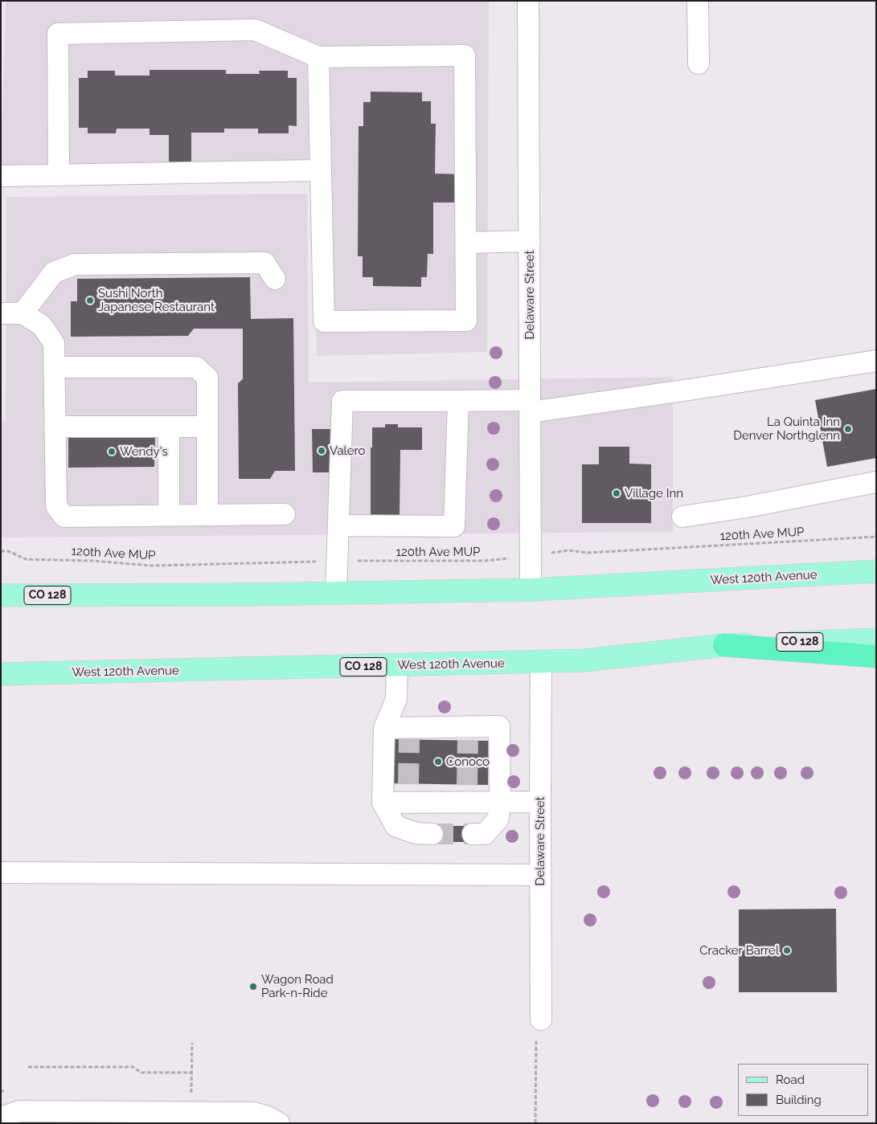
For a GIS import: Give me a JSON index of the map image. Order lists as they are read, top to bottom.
{
  "streets": {
    "main road": ["West 120th Avenue", "CO 128"],
    "street": ["Delaware Street"],
    "path": ["120th Ave MUP"]
  },
  "crossings": [
    ["Delaware Street", "120th Ave MUP"],
    ["Delaware Street", "West 120th Avenue"]
  ],
  "places": [
    "Sushi North Japanese Restaurant",
    "La Quinta Inn Denver Northglenn",
    "Valero",
    "Wendy's",
    "Village Inn",
    "Conoco",
    "Cracker Barrel",
    "Wagon Road Park-n-Ride"
  ],
  "legend": ["Road", "Building"]
}
